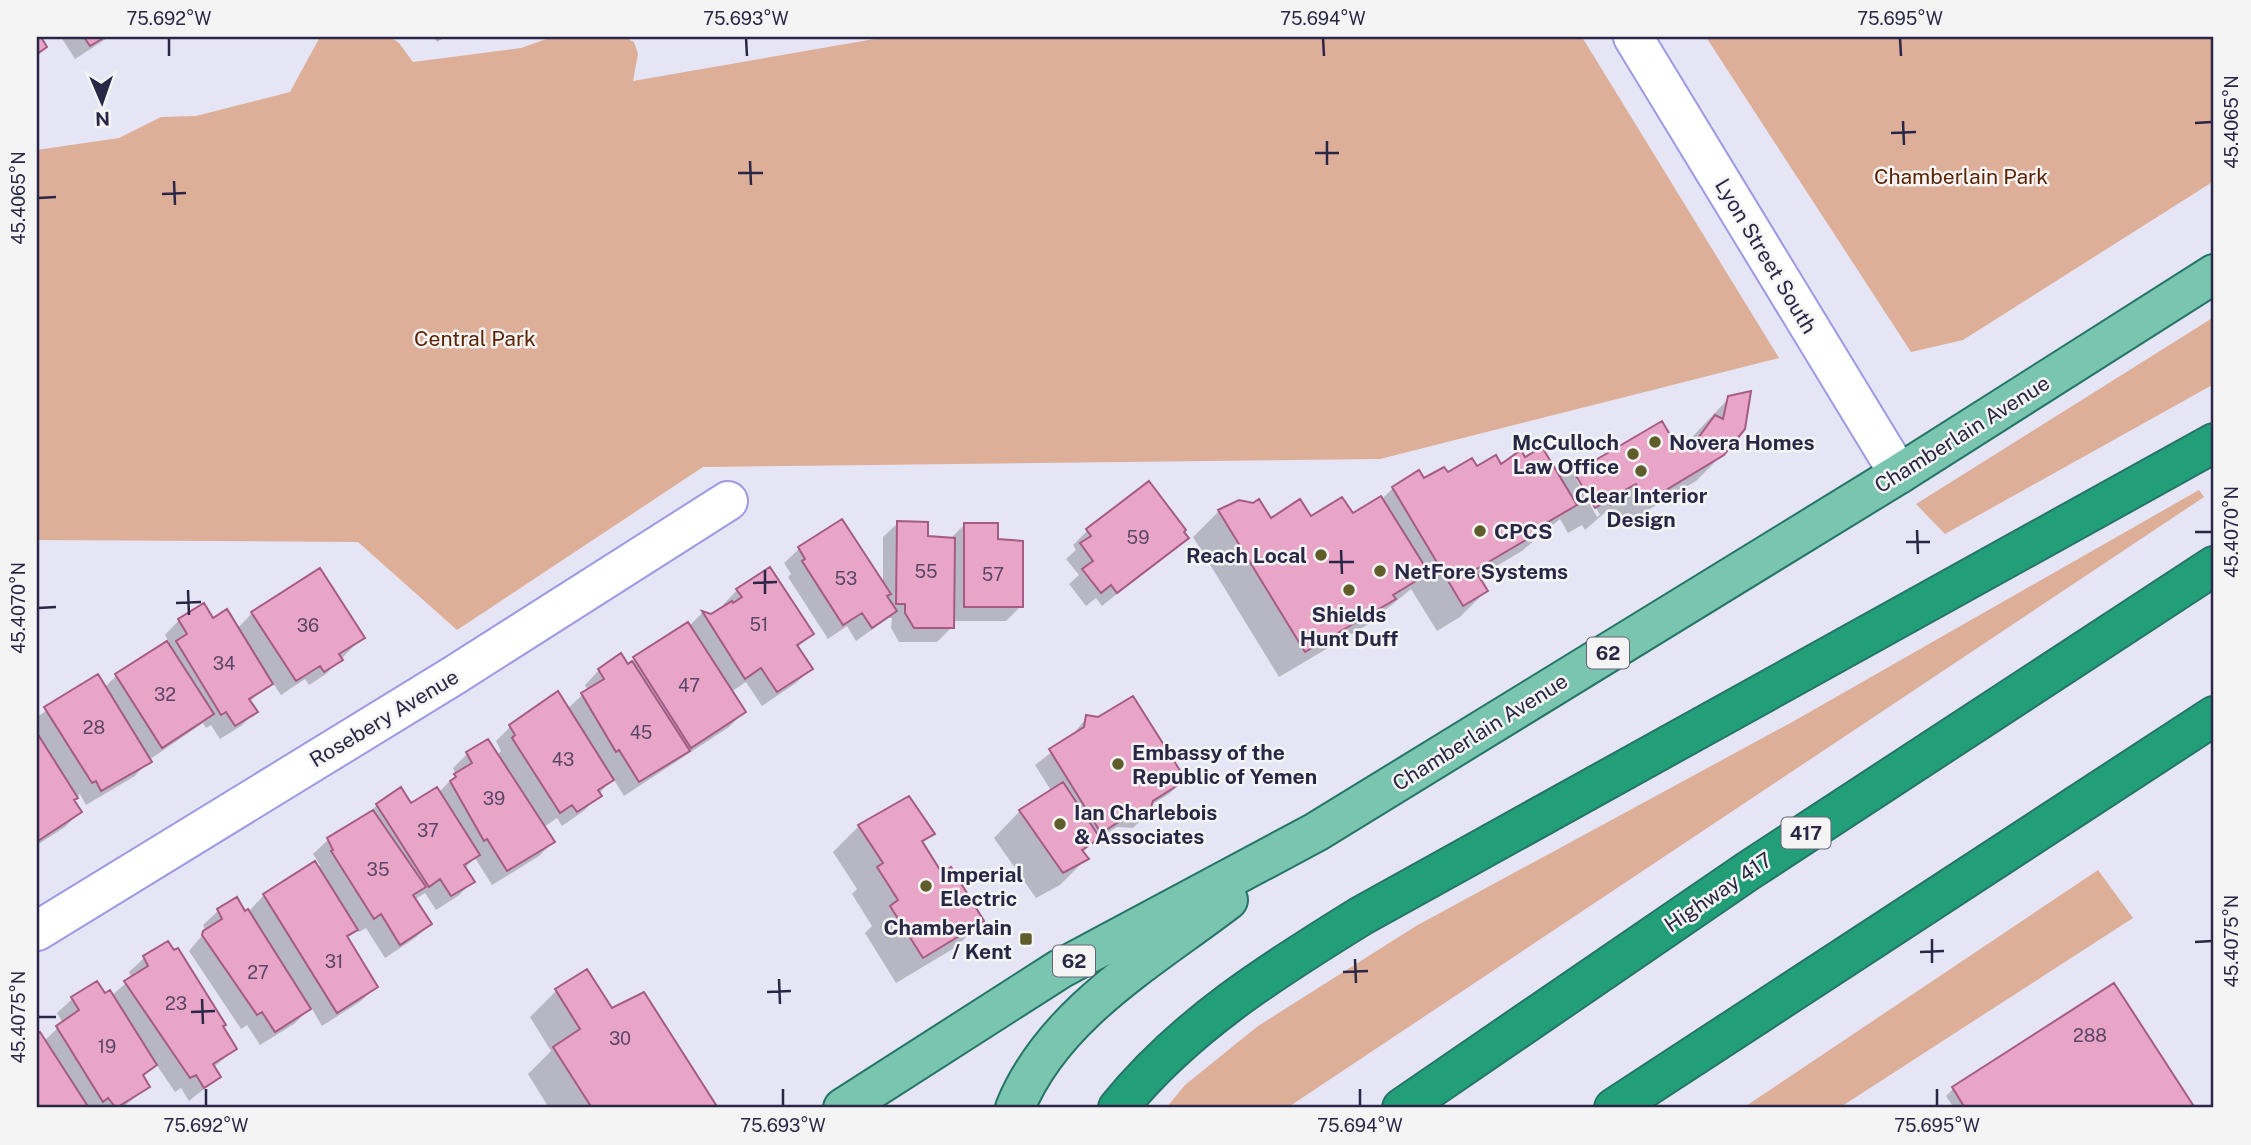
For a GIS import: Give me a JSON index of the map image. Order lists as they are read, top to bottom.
{
  "streets": {
    "highway": ["417", "Highway 417"],
    "main road": ["Chamberlain Avenue", "62"],
    "street": ["Lyon Street South", "Rosebery Avenue"]
  },
  "crossings": [
    ["Lyon Street South", "Chamberlain Avenue"]
  ],
  "parks": ["Chamberlain Park", "Central Park"],
  "places": {
    "other": [
      "Novera Homes",
      "McCulloch Law Office",
      "Clear Interior Design",
      "CPCS",
      "Reach Local",
      "NetFore Systems",
      "Shields Hunt Duff",
      "Embassy of the Republic of Yemen",
      "Ian Charlebois & Associates",
      "Imperial Electric"
    ],
    "transit": ["Chamberlain / Kent"]
  },
  "house_numbers": [
    "59",
    "55",
    "57",
    "53",
    "51",
    "36",
    "34",
    "47",
    "32",
    "28",
    "45",
    "43",
    "39",
    "37",
    "35",
    "31",
    "27",
    "23",
    "288",
    "30",
    "19"
  ],
  "north": "bottom",
  "coordinates": [
    "75.692°W",
    "75.693°W",
    "75.694°W",
    "75.695°W",
    "45.4065°N",
    "45.4070°N",
    "45.4075°N"
  ]
}
